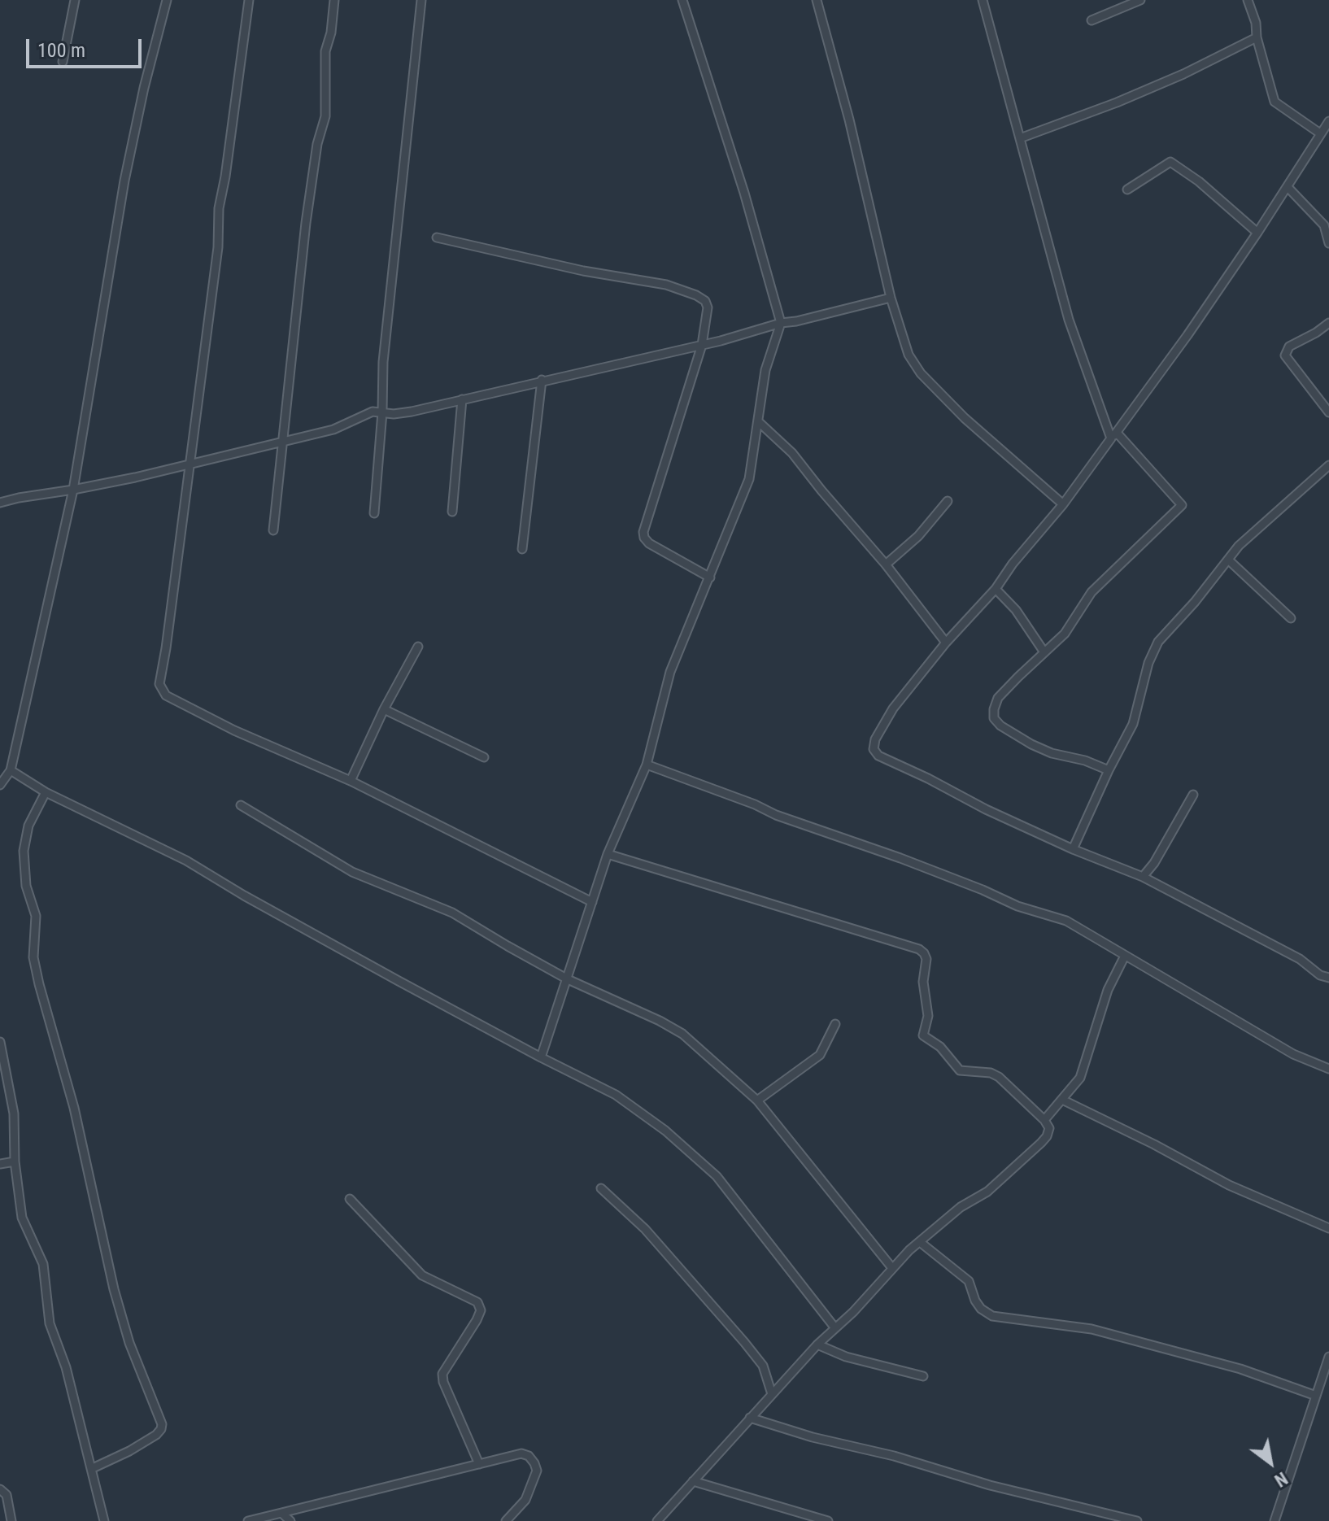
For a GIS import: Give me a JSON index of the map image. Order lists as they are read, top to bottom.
{
  "scale_bar": "100 m",
  "north": "bottom right"
}
